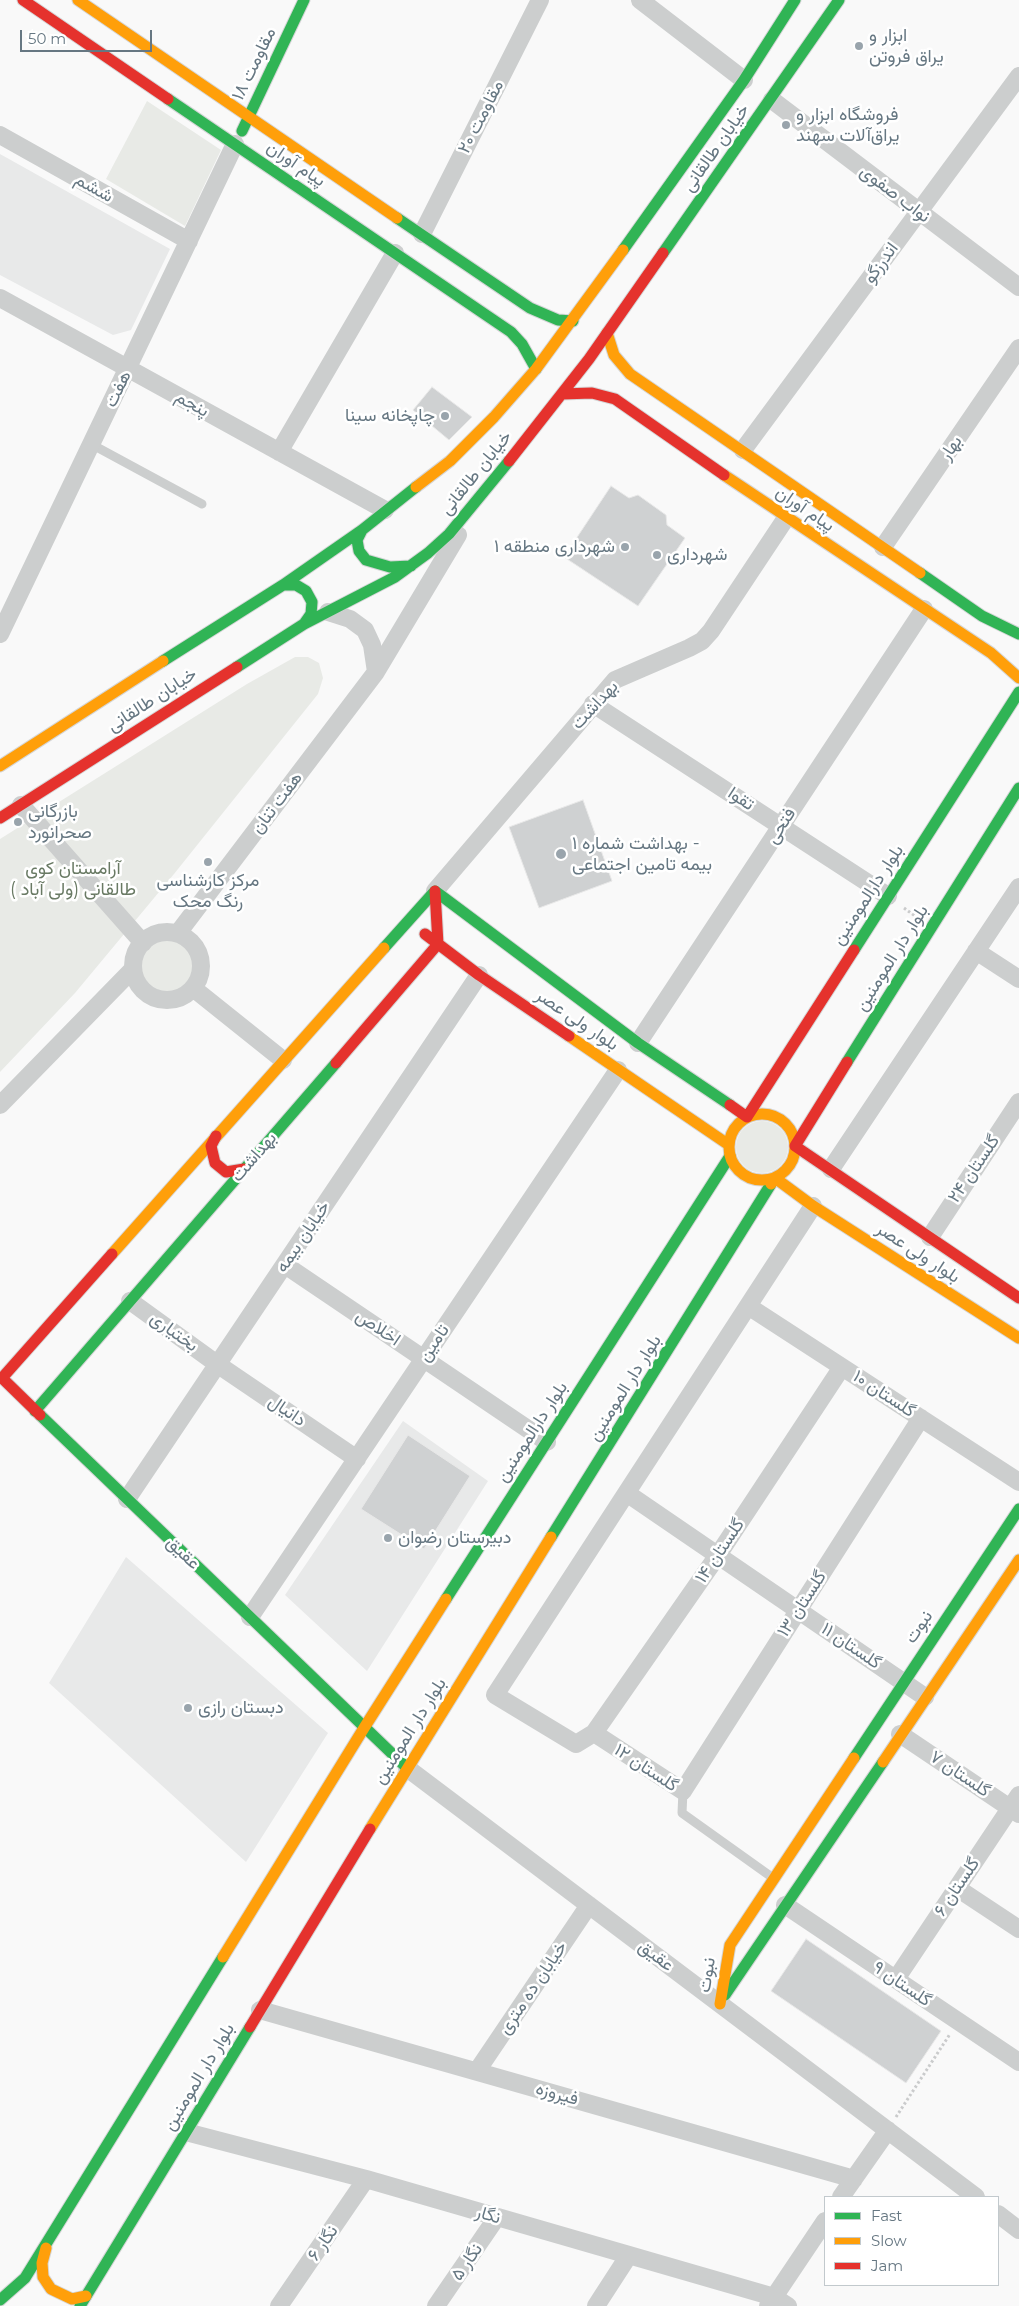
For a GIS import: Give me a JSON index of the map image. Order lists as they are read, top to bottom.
{
  "streets": {
    "street": [
      "مقاومت ۱۸",
      "مقاومت ۲۰",
      "خیابان طالقانی",
      "پیام آوران",
      "ششم",
      "نواب صفوی",
      "اندرزگو",
      "هفت",
      "پنجم",
      "بهار",
      "بهداشت",
      "تقوا",
      "هفت تنان",
      "فتحی",
      "بلوار دارالمومنین",
      "بلوار دار المومنین",
      "بلوار ولی عصر",
      "گلستان ۲۴",
      "خیابان بیمه",
      "اخلاص",
      "بختیاری",
      "تامین",
      "گلستان ۱۰",
      "دانیال",
      "گلستان ۱۴",
      "عقیق",
      "گلستان ۱۳",
      "نبوت",
      "گلستان ۱۱",
      "گلستان ۱۲",
      "گلستان ۷",
      "گلستان ۶",
      "گلستان ۹",
      "خیابان ده متری",
      "فیروزه",
      "نگار",
      "نگار ۶",
      "نگار ۵"
    ]
  },
  "crossings": [
    ["مقاومت ۱۸", "پیام آوران"],
    ["مقاومت ۱۸", "هفت"],
    ["مقاومت ۲۰", "پیام آوران"],
    ["خیابان طالقانی", "پیام آوران"],
    ["خیابان طالقانی", "نواب صفوی"],
    ["خیابان طالقانی", "پنجم"],
    ["خیابان طالقانی", "هفت تنان"],
    ["پیام آوران", "اندرزگو"],
    ["پیام آوران", "هفت"],
    ["پیام آوران", "بهار"],
    ["پیام آوران", "بهداشت"],
    ["پیام آوران", "فتحی"],
    ["ششم", "هفت"],
    ["نواب صفوی", "اندرزگو"],
    ["هفت", "پنجم"],
    ["بهداشت", "تقوا"],
    ["بهداشت", "بلوار ولی عصر"],
    ["بهداشت", "بختیاری"],
    ["بهداشت", "عقیق"],
    ["تقوا", "فتحی"],
    ["تقوا", "بلوار دارالمومنین"],
    ["فتحی", "بلوار ولی عصر"],
    ["بلوار دارالمومنین", "بلوار دار المومنین"],
    ["بلوار دارالمومنین", "بلوار ولی عصر"],
    ["بلوار دارالمومنین", "اخلاص"],
    ["بلوار دارالمومنین", "عقیق"],
    ["بلوار دار المومنین", "بلوار ولی عصر"],
    ["بلوار دار المومنین", "عقیق"],
    ["بلوار دار المومنین", "فیروزه"],
    ["بلوار دار المومنین", "نگار"],
    ["بلوار ولی عصر", "گلستان ۲۴"],
    ["بلوار ولی عصر", "خیابان بیمه"],
    ["بلوار ولی عصر", "تامین"],
    ["خیابان بیمه", "اخلاص"],
    ["خیابان بیمه", "بختیاری"],
    ["خیابان بیمه", "دانیال"],
    ["خیابان بیمه", "عقیق"],
    ["اخلاص", "تامین"],
    ["بختیاری", "دانیال"],
    ["تامین", "دانیال"],
    ["تامین", "عقیق"],
    ["گلستان ۱۰", "گلستان ۱۴"],
    ["گلستان ۱۰", "گلستان ۱۳"],
    ["گلستان ۱۴", "گلستان ۱۱"],
    ["گلستان ۱۴", "گلستان ۱۲"],
    ["عقیق", "نبوت"],
    ["عقیق", "خیابان ده متری"],
    ["گلستان ۱۳", "گلستان ۱۱"],
    ["گلستان ۱۳", "گلستان ۱۲"],
    ["نبوت", "گلستان ۱۱"],
    ["نبوت", "گلستان ۱۲"],
    ["نبوت", "گلستان ۷"],
    ["نبوت", "گلستان ۹"],
    ["گلستان ۷", "گلستان ۶"],
    ["گلستان ۶", "گلستان ۹"],
    ["خیابان ده متری", "فیروزه"],
    ["نگار", "نگار ۶"],
    ["نگار", "نگار ۵"]
  ],
  "parks": ["آرامستان کوی طالقانی (ولی آباد )"],
  "places": [
    "ابزار و یراق فروتن",
    "فروشگاه ابزار و یراق‌آلات‌ سهند",
    "چاپخانه سینا",
    "شهرداری منطقه ۱",
    "شهرداری",
    "بازرگانی صحرانورد",
    "بهداشت شماره ۱ - بیمه تامین اجتماعی",
    "مرکز کارشناسی رنگ محک",
    "دبیرستان رضوان",
    "دبستان رازی"
  ],
  "legend": ["Fast", "Slow", "Jam"],
  "scale_bar": "50 m"
}
